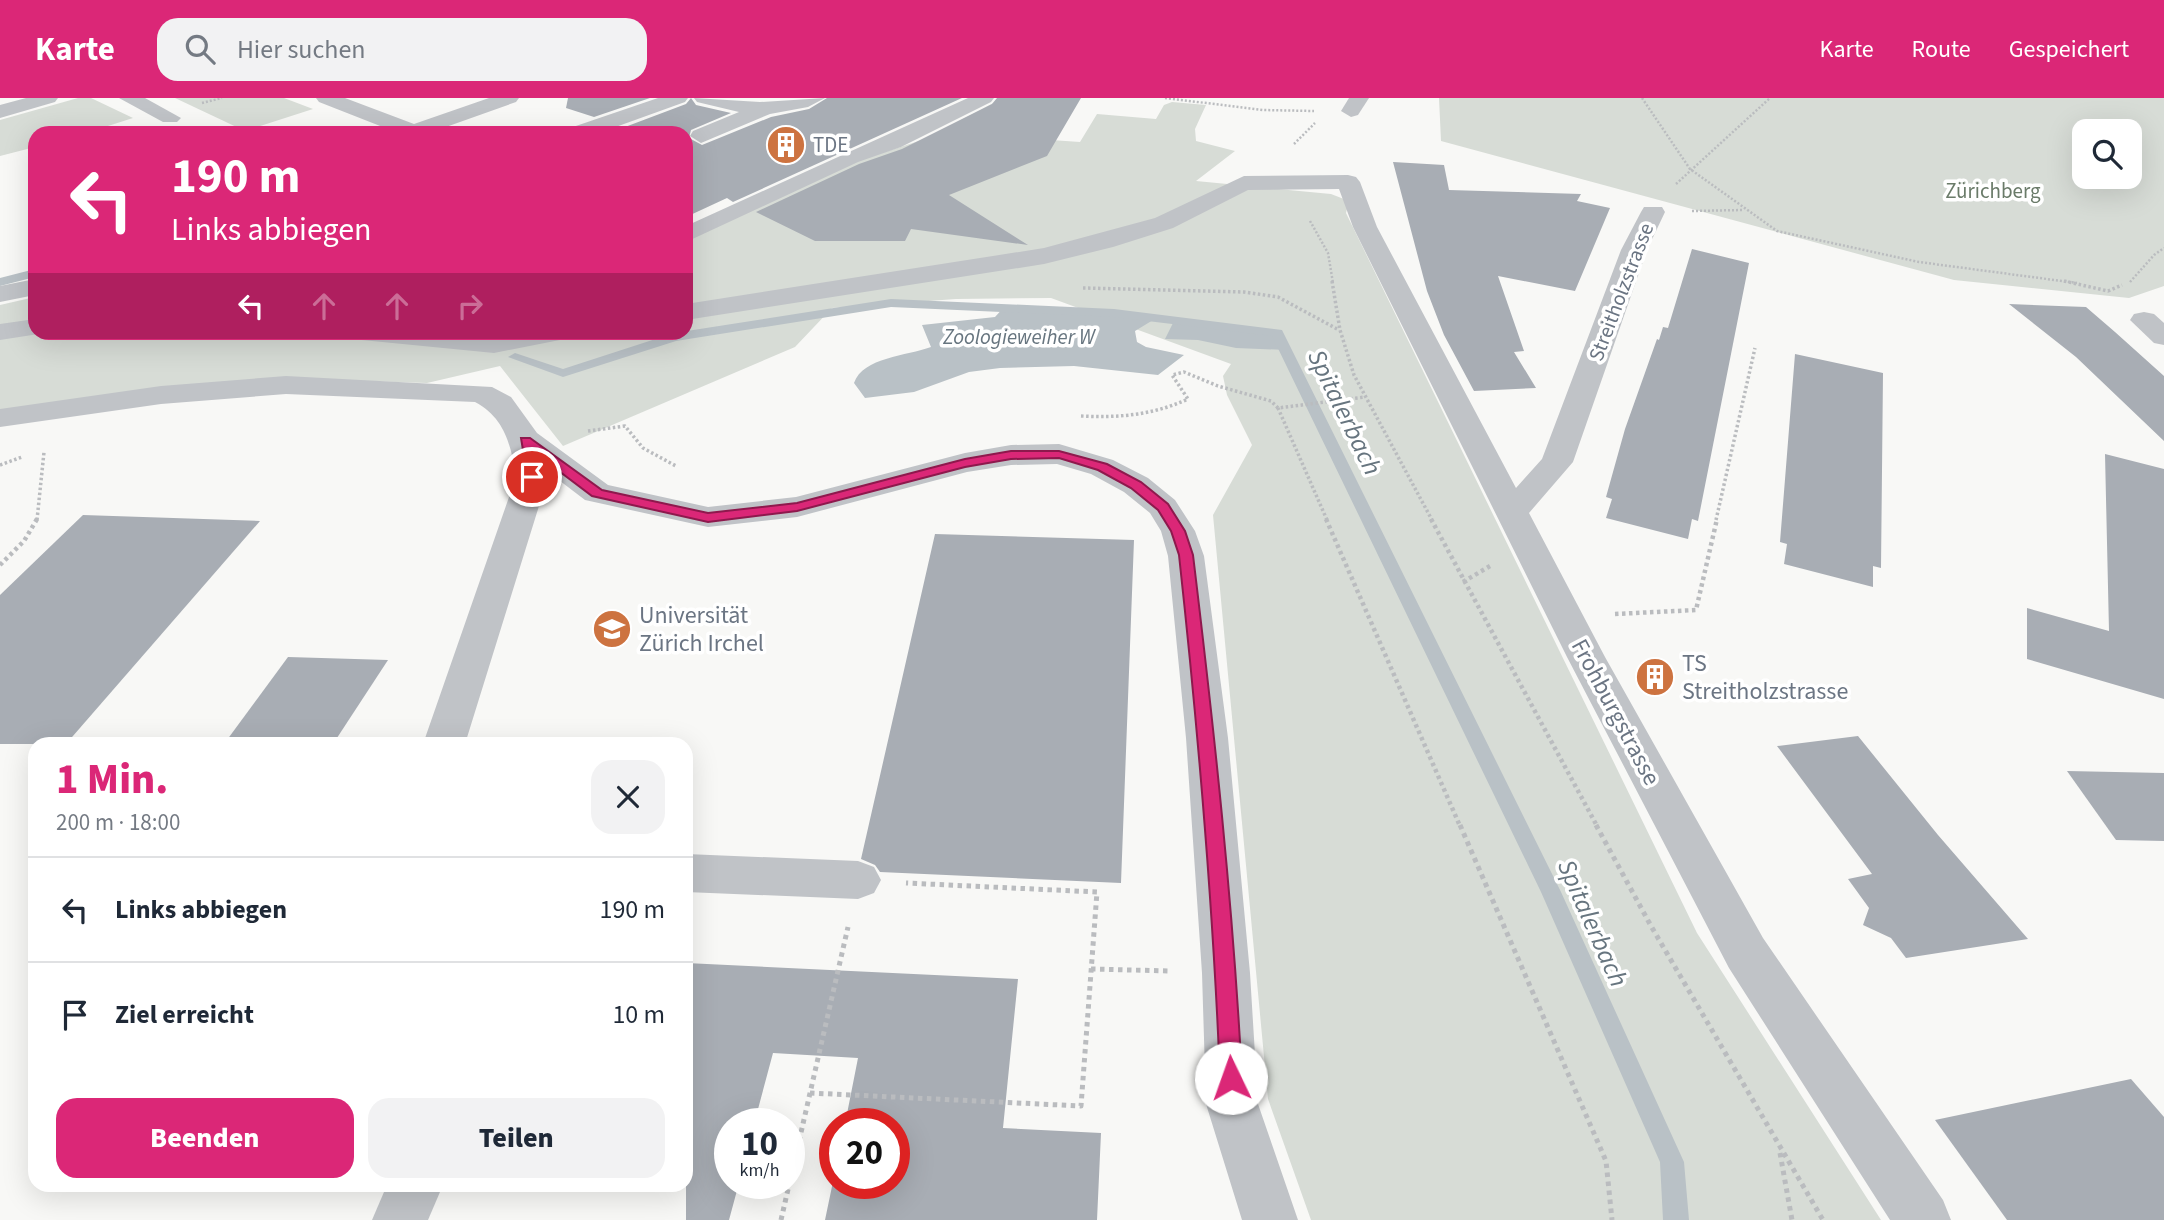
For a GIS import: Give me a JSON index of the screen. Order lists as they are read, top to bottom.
{
  "streets": {
    "street": ["Streitholzstrasse", "Frohburgstrasse"]
  },
  "crossings": [
    ["Streitholzstrasse", "Frohburgstrasse"]
  ],
  "water": ["Zoologieweiher W", "Spitalerbach"],
  "parks": ["Zürichberg"],
  "places": {
    "building": ["TDE", "TS Streitholzstrasse"],
    "school or university": ["Universität Zürich Irchel"]
  },
  "page": {
    "header": "Karte",
    "search": "Hier suchen",
    "nav": ["Karte", "Route", "Gespeichert"],
    "turn": ["190 m", "Links abbiegen"],
    "heading": ["1 Min.", "200 m · 18:00"],
    "list": [
      {
        "name": "Links abbiegen",
        "value": "190 m"
      },
      {
        "name": "Ziel erreicht",
        "value": "10 m"
      }
    ],
    "buttons": ["Beenden", "Teilen"],
    "speed": "10 km/h",
    "limit": "20"
  }
}
